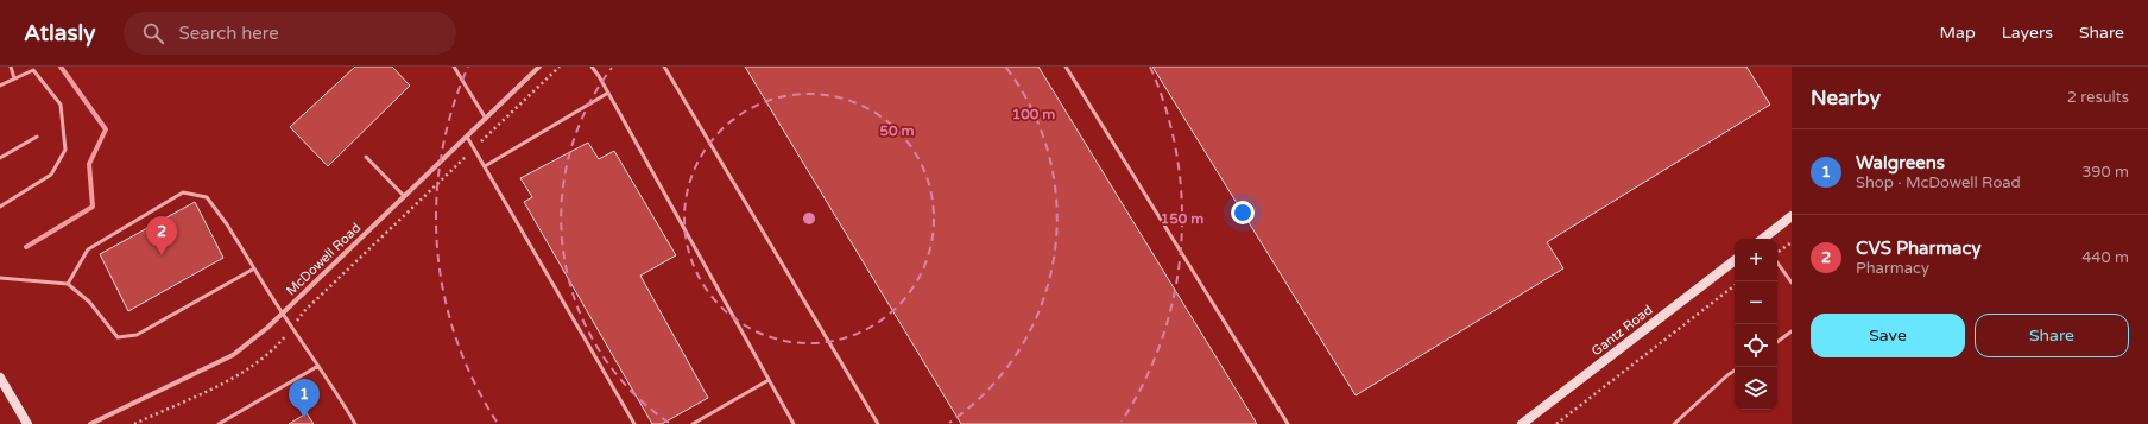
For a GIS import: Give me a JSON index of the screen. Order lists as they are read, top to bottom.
{
  "streets": {
    "main road": ["Gantz Road"],
    "street": ["McDowell Road"]
  },
  "page": {
    "header": "Atlasly",
    "search": "Search here",
    "nav": ["Map", "Layers", "Share"],
    "heading": ["Nearby", "2 results"],
    "list": [
      {
        "mark": "1",
        "name": "Walgreens",
        "note": "Shop · McDowell Road",
        "value": "390 m"
      },
      {
        "mark": "2",
        "name": "CVS Pharmacy",
        "note": "Pharmacy",
        "value": "440 m"
      }
    ],
    "pins": ["2", "1"],
    "map_buttons": ["+", "−"],
    "buttons": ["Save", "Share"]
  },
  "rings": ["100 m", "50 m", "150 m"]
}
